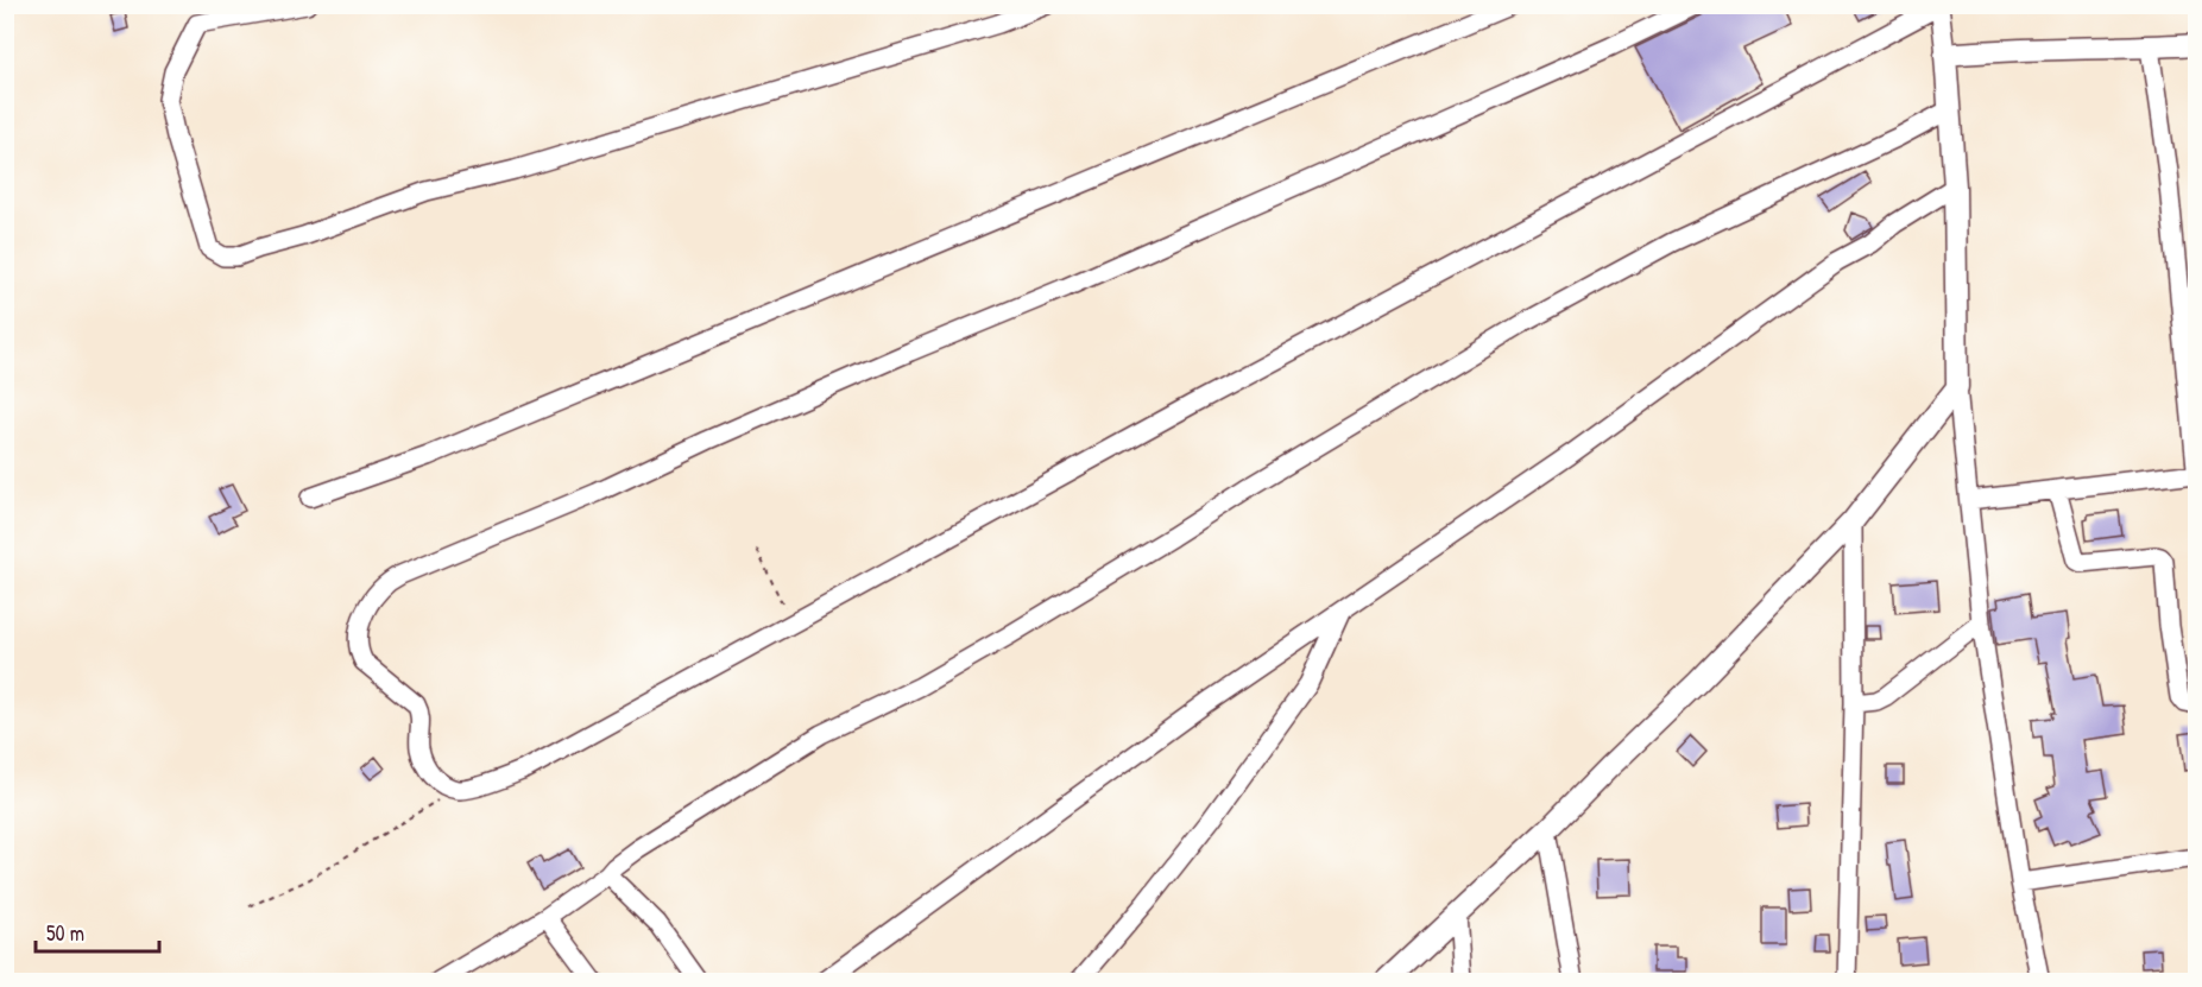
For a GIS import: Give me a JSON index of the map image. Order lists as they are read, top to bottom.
{
  "scale_bar": "50 m"
}
